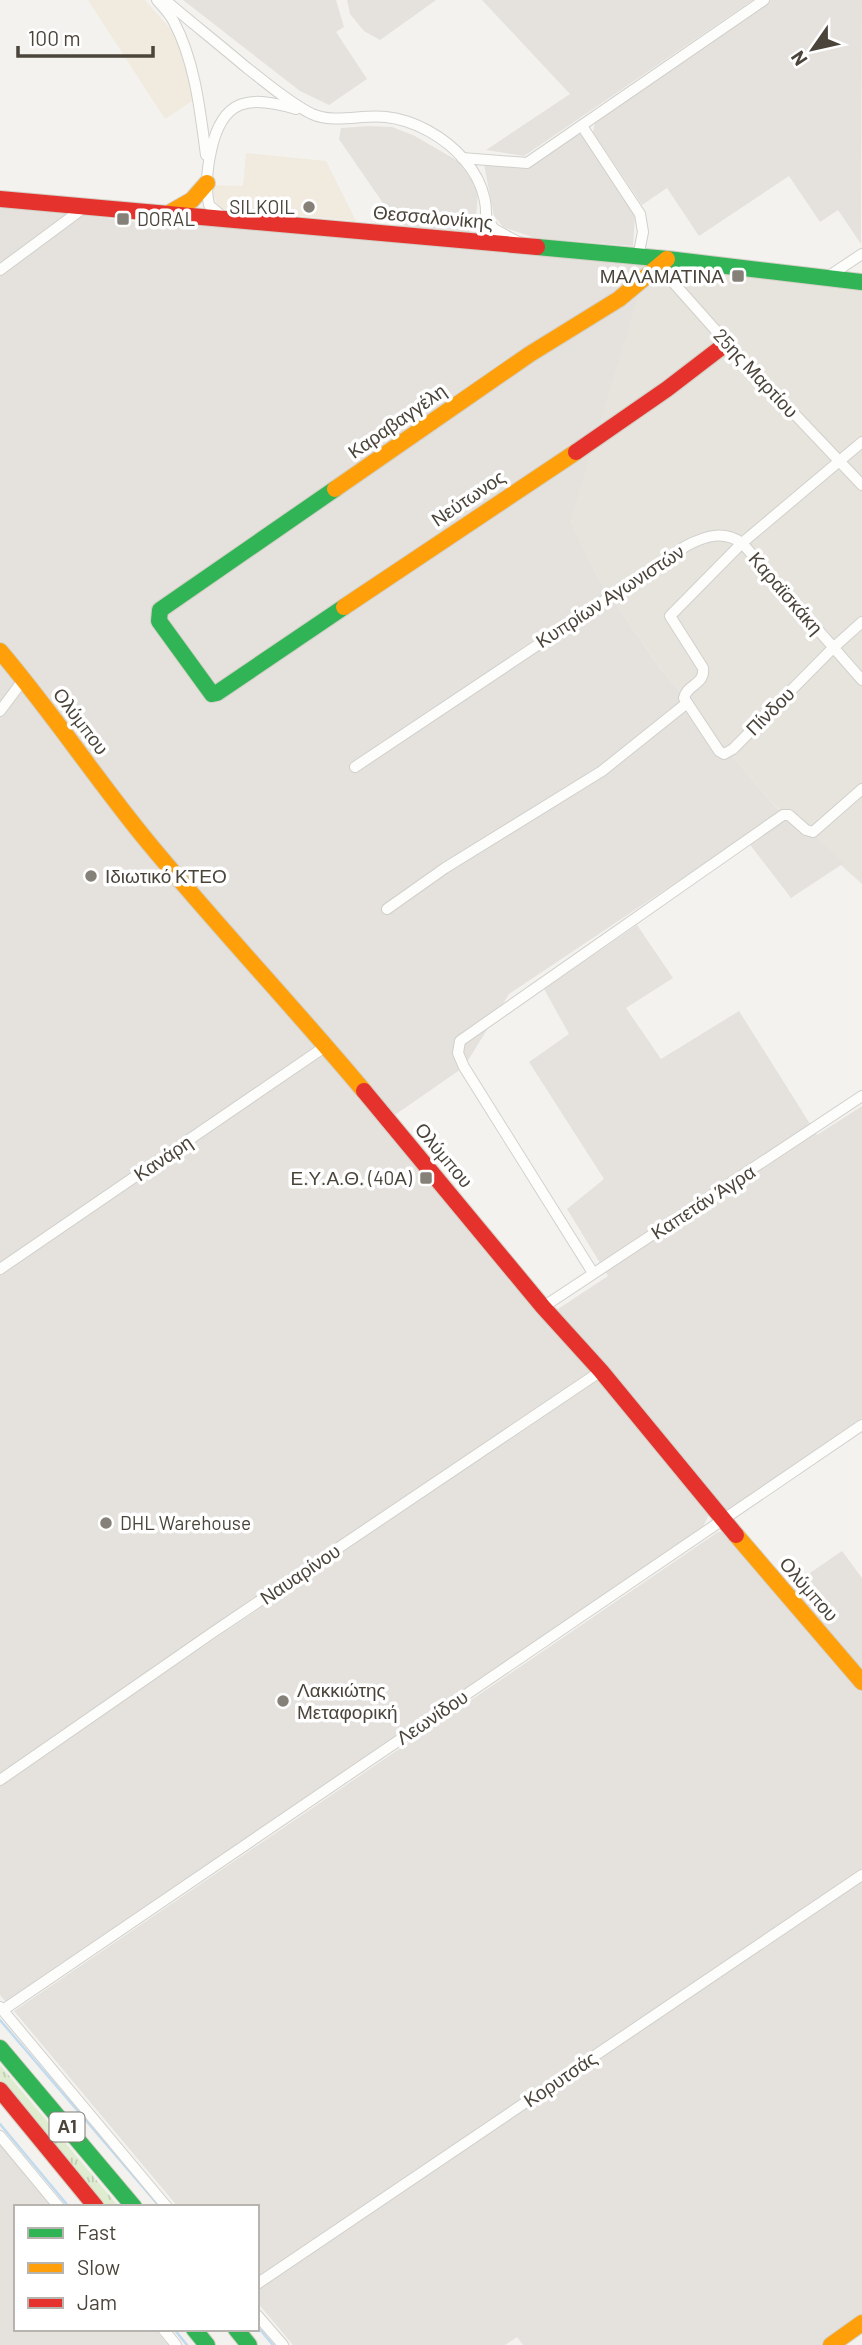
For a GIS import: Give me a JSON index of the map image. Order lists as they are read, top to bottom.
{
  "streets": {
    "main road": [
      "Θεσσαλονίκης",
      "Καραβαγγέλη",
      "Νεύτωνος",
      "Ολύμπου",
      "Α1"
    ],
    "street": [
      "25ης Μαρτίου",
      "Καραϊσκάκη",
      "Κυπρίων Αγωνιστών",
      "Πίνδου",
      "Κανάρη",
      "Καπετάν Άγρα",
      "Ναυαρίνου",
      "Λεωνίδου",
      "Κορυτσάς"
    ]
  },
  "crossings": [
    ["Θεσσαλονίκης", "25ης Μαρτίου"],
    ["Θεσσαλονίκης", "Καραβαγγέλη"],
    ["25ης Μαρτίου", "Καραβαγγέλη"],
    ["25ης Μαρτίου", "Νεύτωνος"],
    ["Καραβαγγέλη", "Νεύτωνος"],
    ["Καραϊσκάκη", "Κυπρίων Αγωνιστών"],
    ["Καραϊσκάκη", "Πίνδου"],
    ["Ολύμπου", "Κανάρη"],
    ["Ολύμπου", "Καπετάν Άγρα"],
    ["Ολύμπου", "Ναυαρίνου"],
    ["Ολύμπου", "Λεωνίδου"]
  ],
  "places": {
    "other": [
      "SILKOIL",
      "Ιδιωτικό ΚΤΕΟ",
      "DHL Warehouse",
      "Λακκιώτης Μεταφορική"
    ],
    "transit": ["DORAL", "ΜΑΛΑΜΑΤΙΝΑ", "Ε.Υ.Α.Θ. (40Α)"]
  },
  "legend": ["Fast", "Slow", "Jam"],
  "scale_bar": "100 m",
  "north": "bottom left"
}
